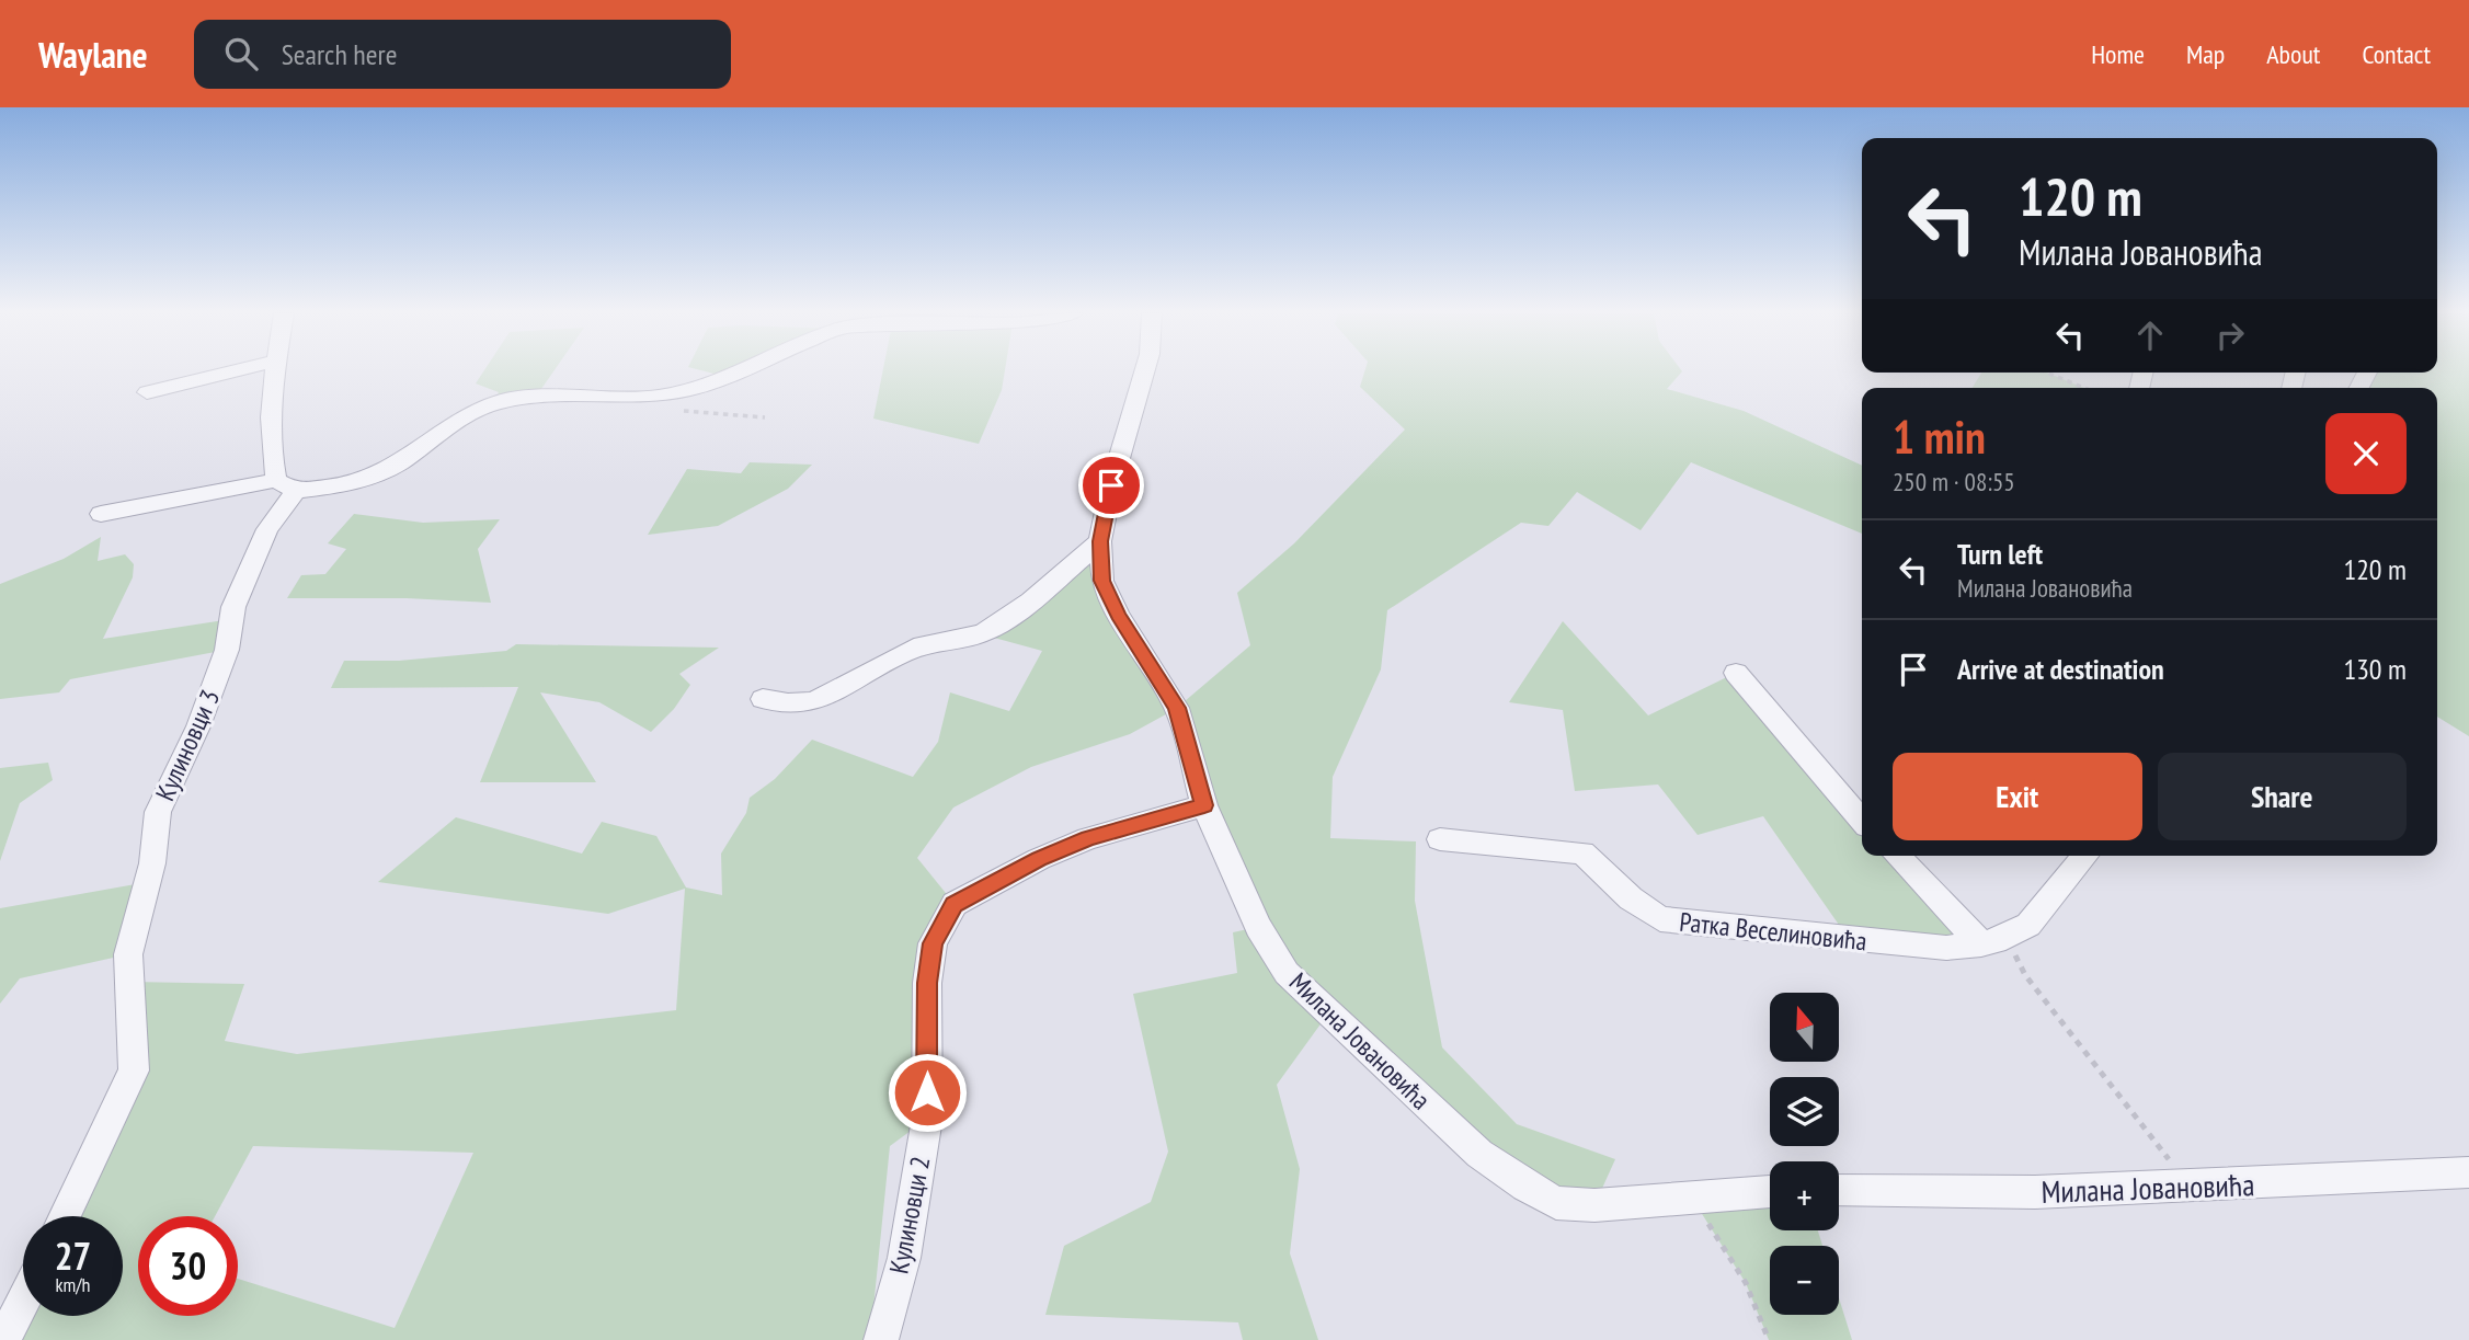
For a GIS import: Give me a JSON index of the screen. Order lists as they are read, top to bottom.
{
  "streets": {
    "street": [
      "Кулиновци 3",
      "Ратка Веселиновића",
      "Милана Јовановића",
      "Кулиновци 2"
    ]
  },
  "crossings": [
    ["Милана Јовановића", "Кулиновци 2"]
  ],
  "north": "top",
  "page": {
    "header": "Waylane",
    "search": "Search here",
    "nav": [
      "Home",
      "Map",
      "About",
      "Contact"
    ],
    "turn": ["120 m", "Милана Јовановића"],
    "heading": ["1 min", "250 m · 08:55"],
    "list": [
      {
        "name": "Turn left",
        "note": "Милана Јовановића",
        "value": "120 m"
      },
      {
        "name": "Arrive at destination",
        "value": "130 m"
      }
    ],
    "buttons": ["Exit", "Share"],
    "map_buttons": ["+", "−"],
    "speed": "27 km/h",
    "limit": "30"
  }
}
